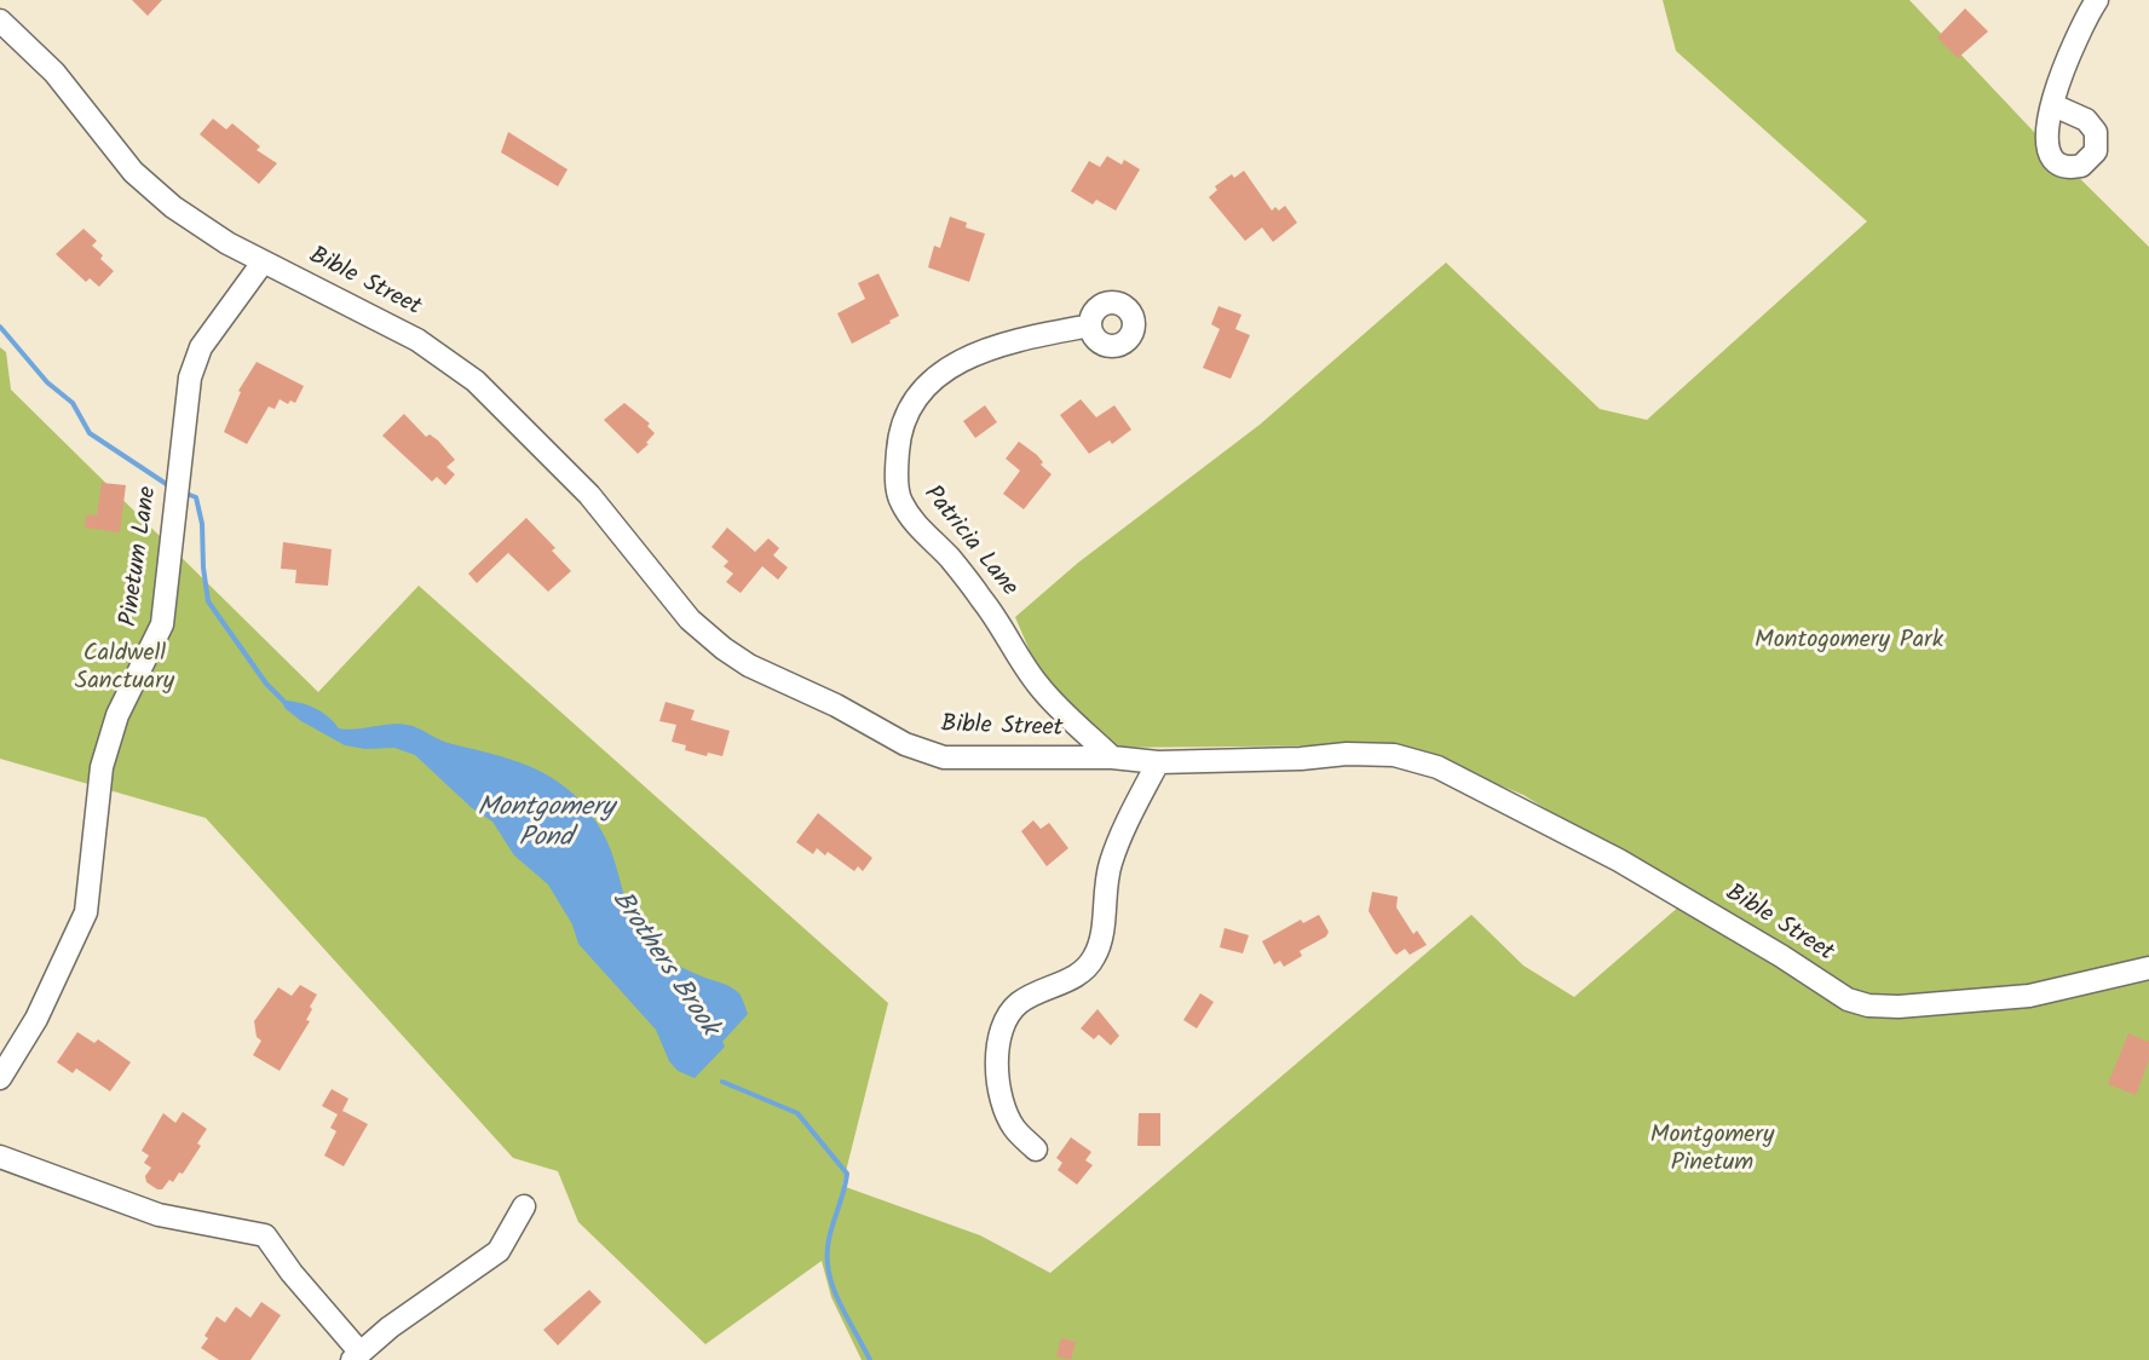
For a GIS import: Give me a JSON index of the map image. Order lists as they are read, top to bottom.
{
  "streets": {
    "street": ["Bible Street", "Patricia Lane", "Pinetum Lane"]
  },
  "crossings": [
    ["Bible Street", "Patricia Lane"],
    ["Bible Street", "Pinetum Lane"]
  ],
  "water": ["Montgomery Pond", "Brothers Brook"],
  "parks": ["Montogomery Park", "Caldwell Sanctuary", "Montgomery Pinetum"]
}
